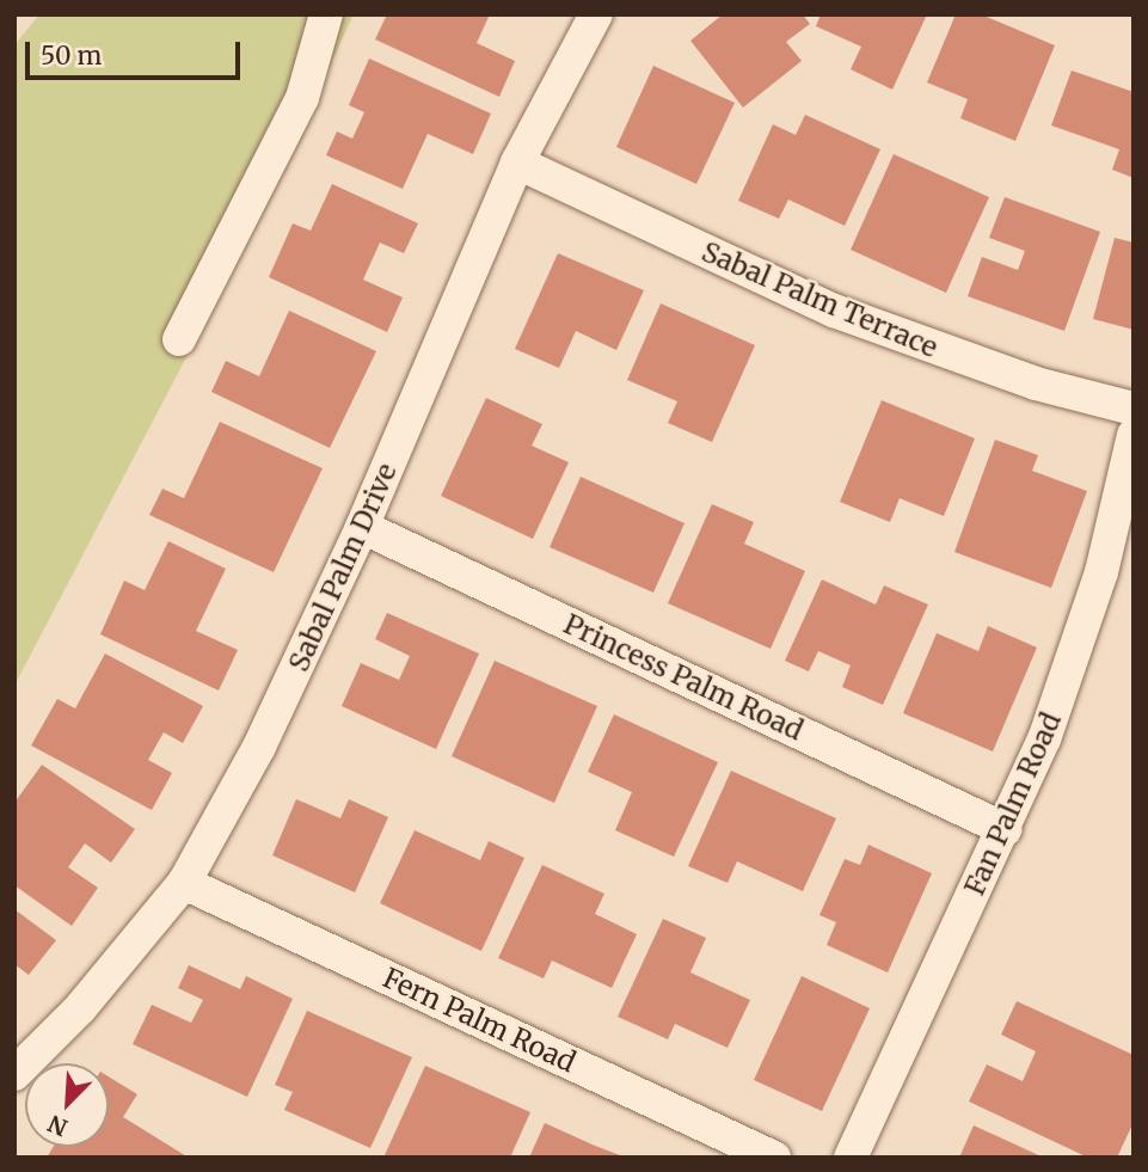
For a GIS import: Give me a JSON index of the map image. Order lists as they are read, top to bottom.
{
  "streets": {
    "street": [
      "Sabal Palm Terrace",
      "Sabal Palm Drive",
      "Princess Palm Road",
      "Fan Palm Road",
      "Fern Palm Road"
    ]
  },
  "crossings": [
    ["Sabal Palm Terrace", "Sabal Palm Drive"],
    ["Sabal Palm Drive", "Princess Palm Road"],
    ["Sabal Palm Drive", "Fern Palm Road"],
    ["Princess Palm Road", "Fan Palm Road"]
  ],
  "scale_bar": "50 m",
  "north": "bottom left"
}
